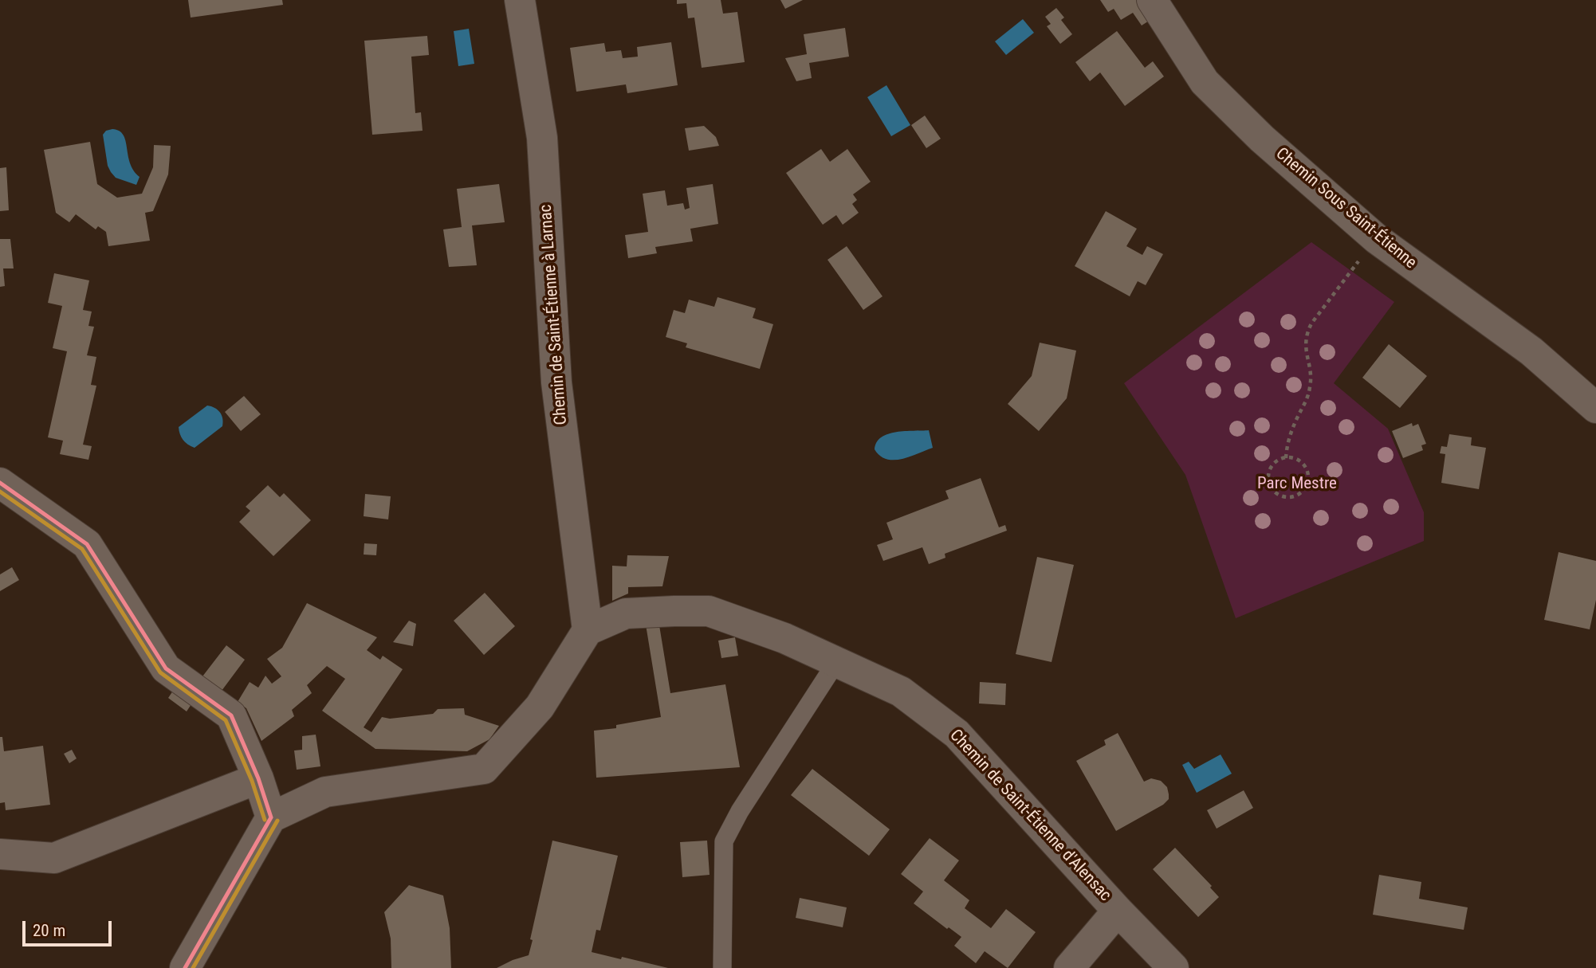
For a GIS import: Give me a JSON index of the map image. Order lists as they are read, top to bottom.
{
  "streets": {
    "street": ["Chemin Sous Saint-Étienne", "Chemin de Saint-Étienne à Larnac", "Chemin de Saint-Étienne d'Alensac"]
  },
  "crossings": [
    ["Chemin de Saint-Étienne à Larnac", "Chemin de Saint-Étienne d'Alensac"]
  ],
  "parks": ["Parc Mestre"],
  "scale_bar": "20 m"
}
